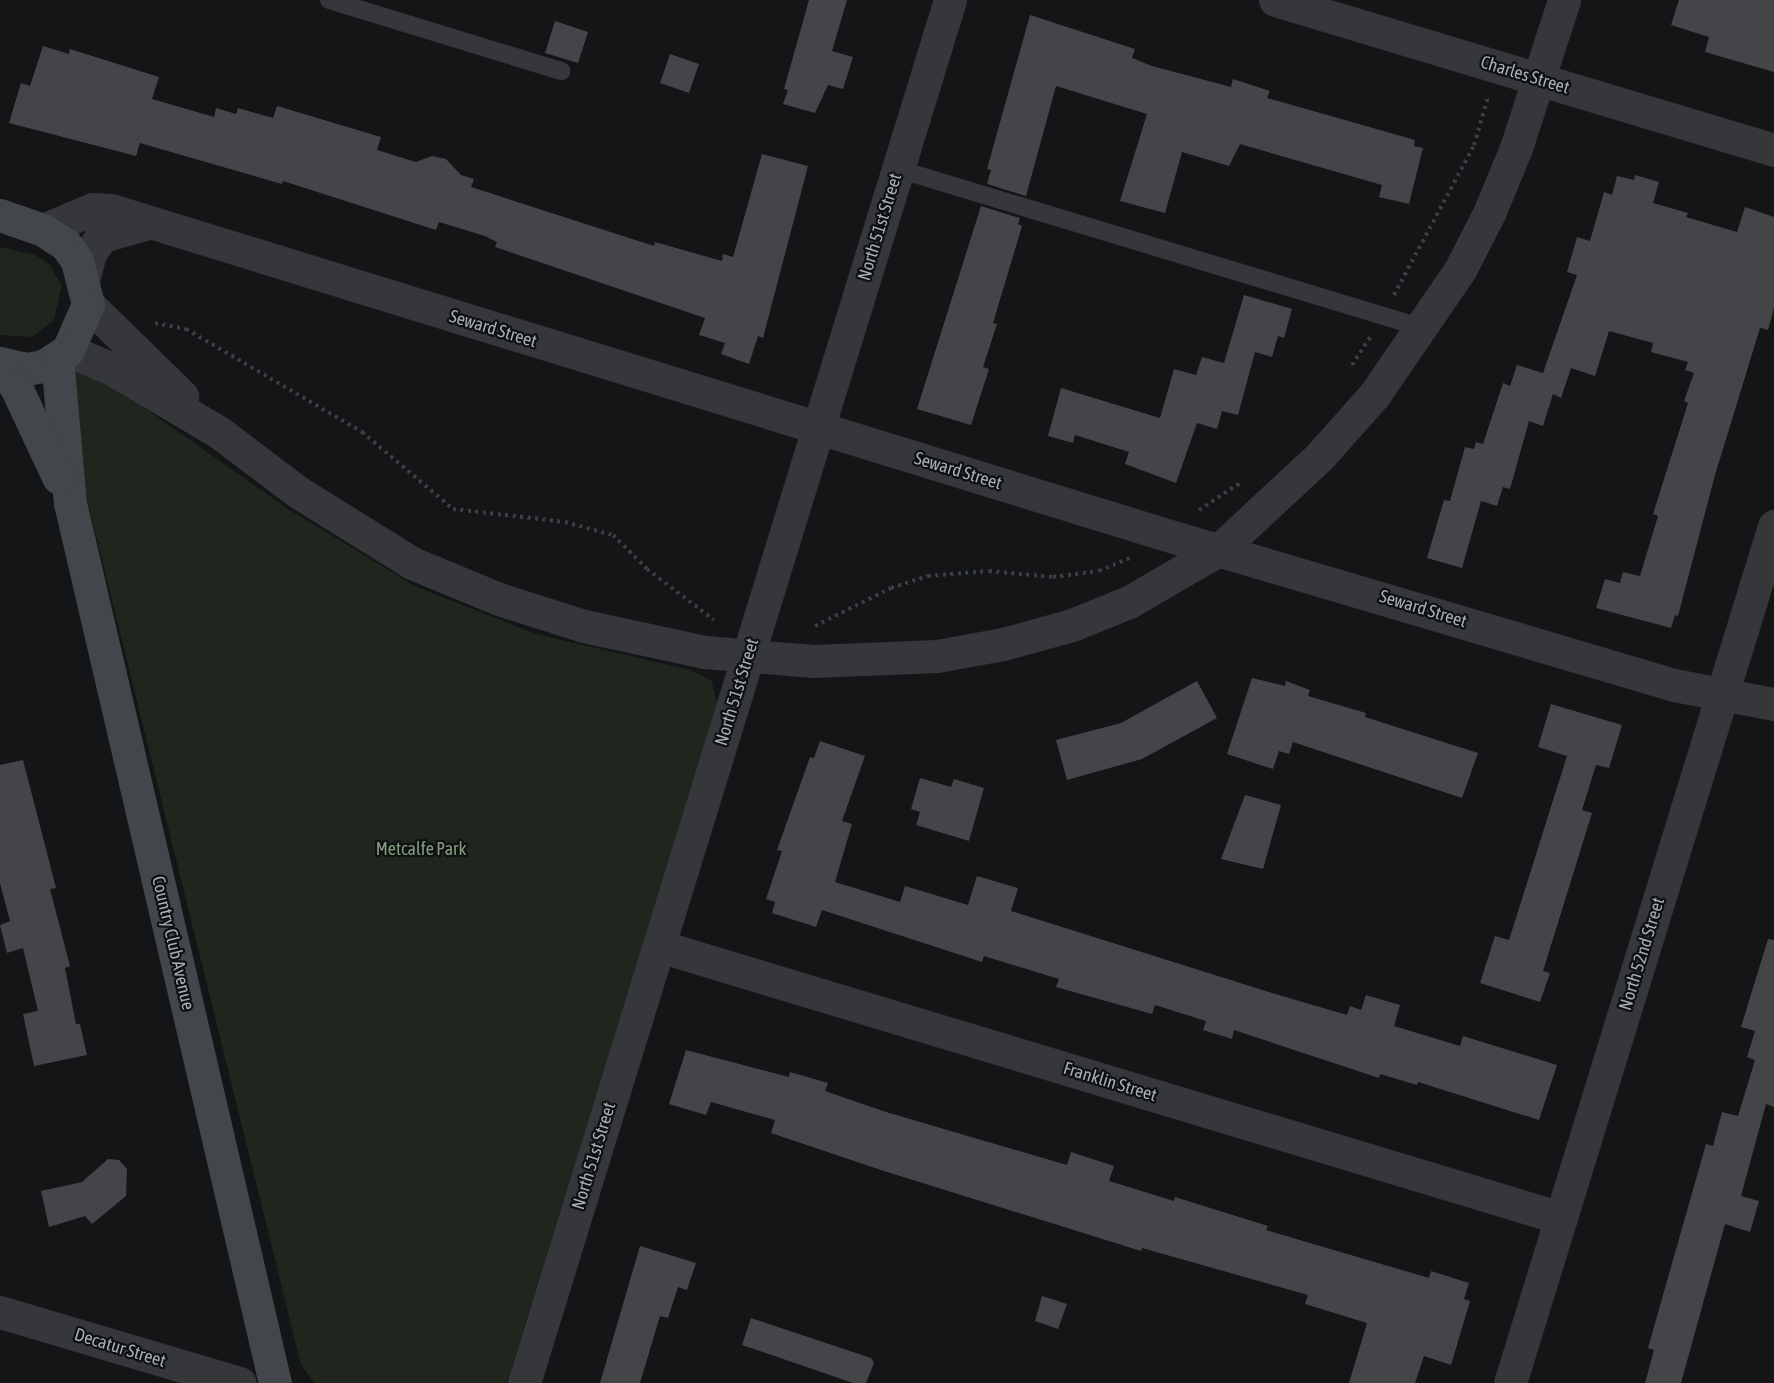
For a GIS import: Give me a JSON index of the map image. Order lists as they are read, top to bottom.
{
  "streets": {
    "main road": ["Country Club Avenue"],
    "street": [
      "Charles Street",
      "North 51st Street",
      "Seward Street",
      "North 52nd Street",
      "Franklin Street",
      "Decatur Street"
    ]
  },
  "crossings": [
    ["North 51st Street", "Seward Street"],
    ["North 51st Street", "Franklin Street"],
    ["Seward Street", "North 52nd Street"],
    ["North 52nd Street", "Franklin Street"]
  ],
  "parks": ["Metcalfe Park"]
}
